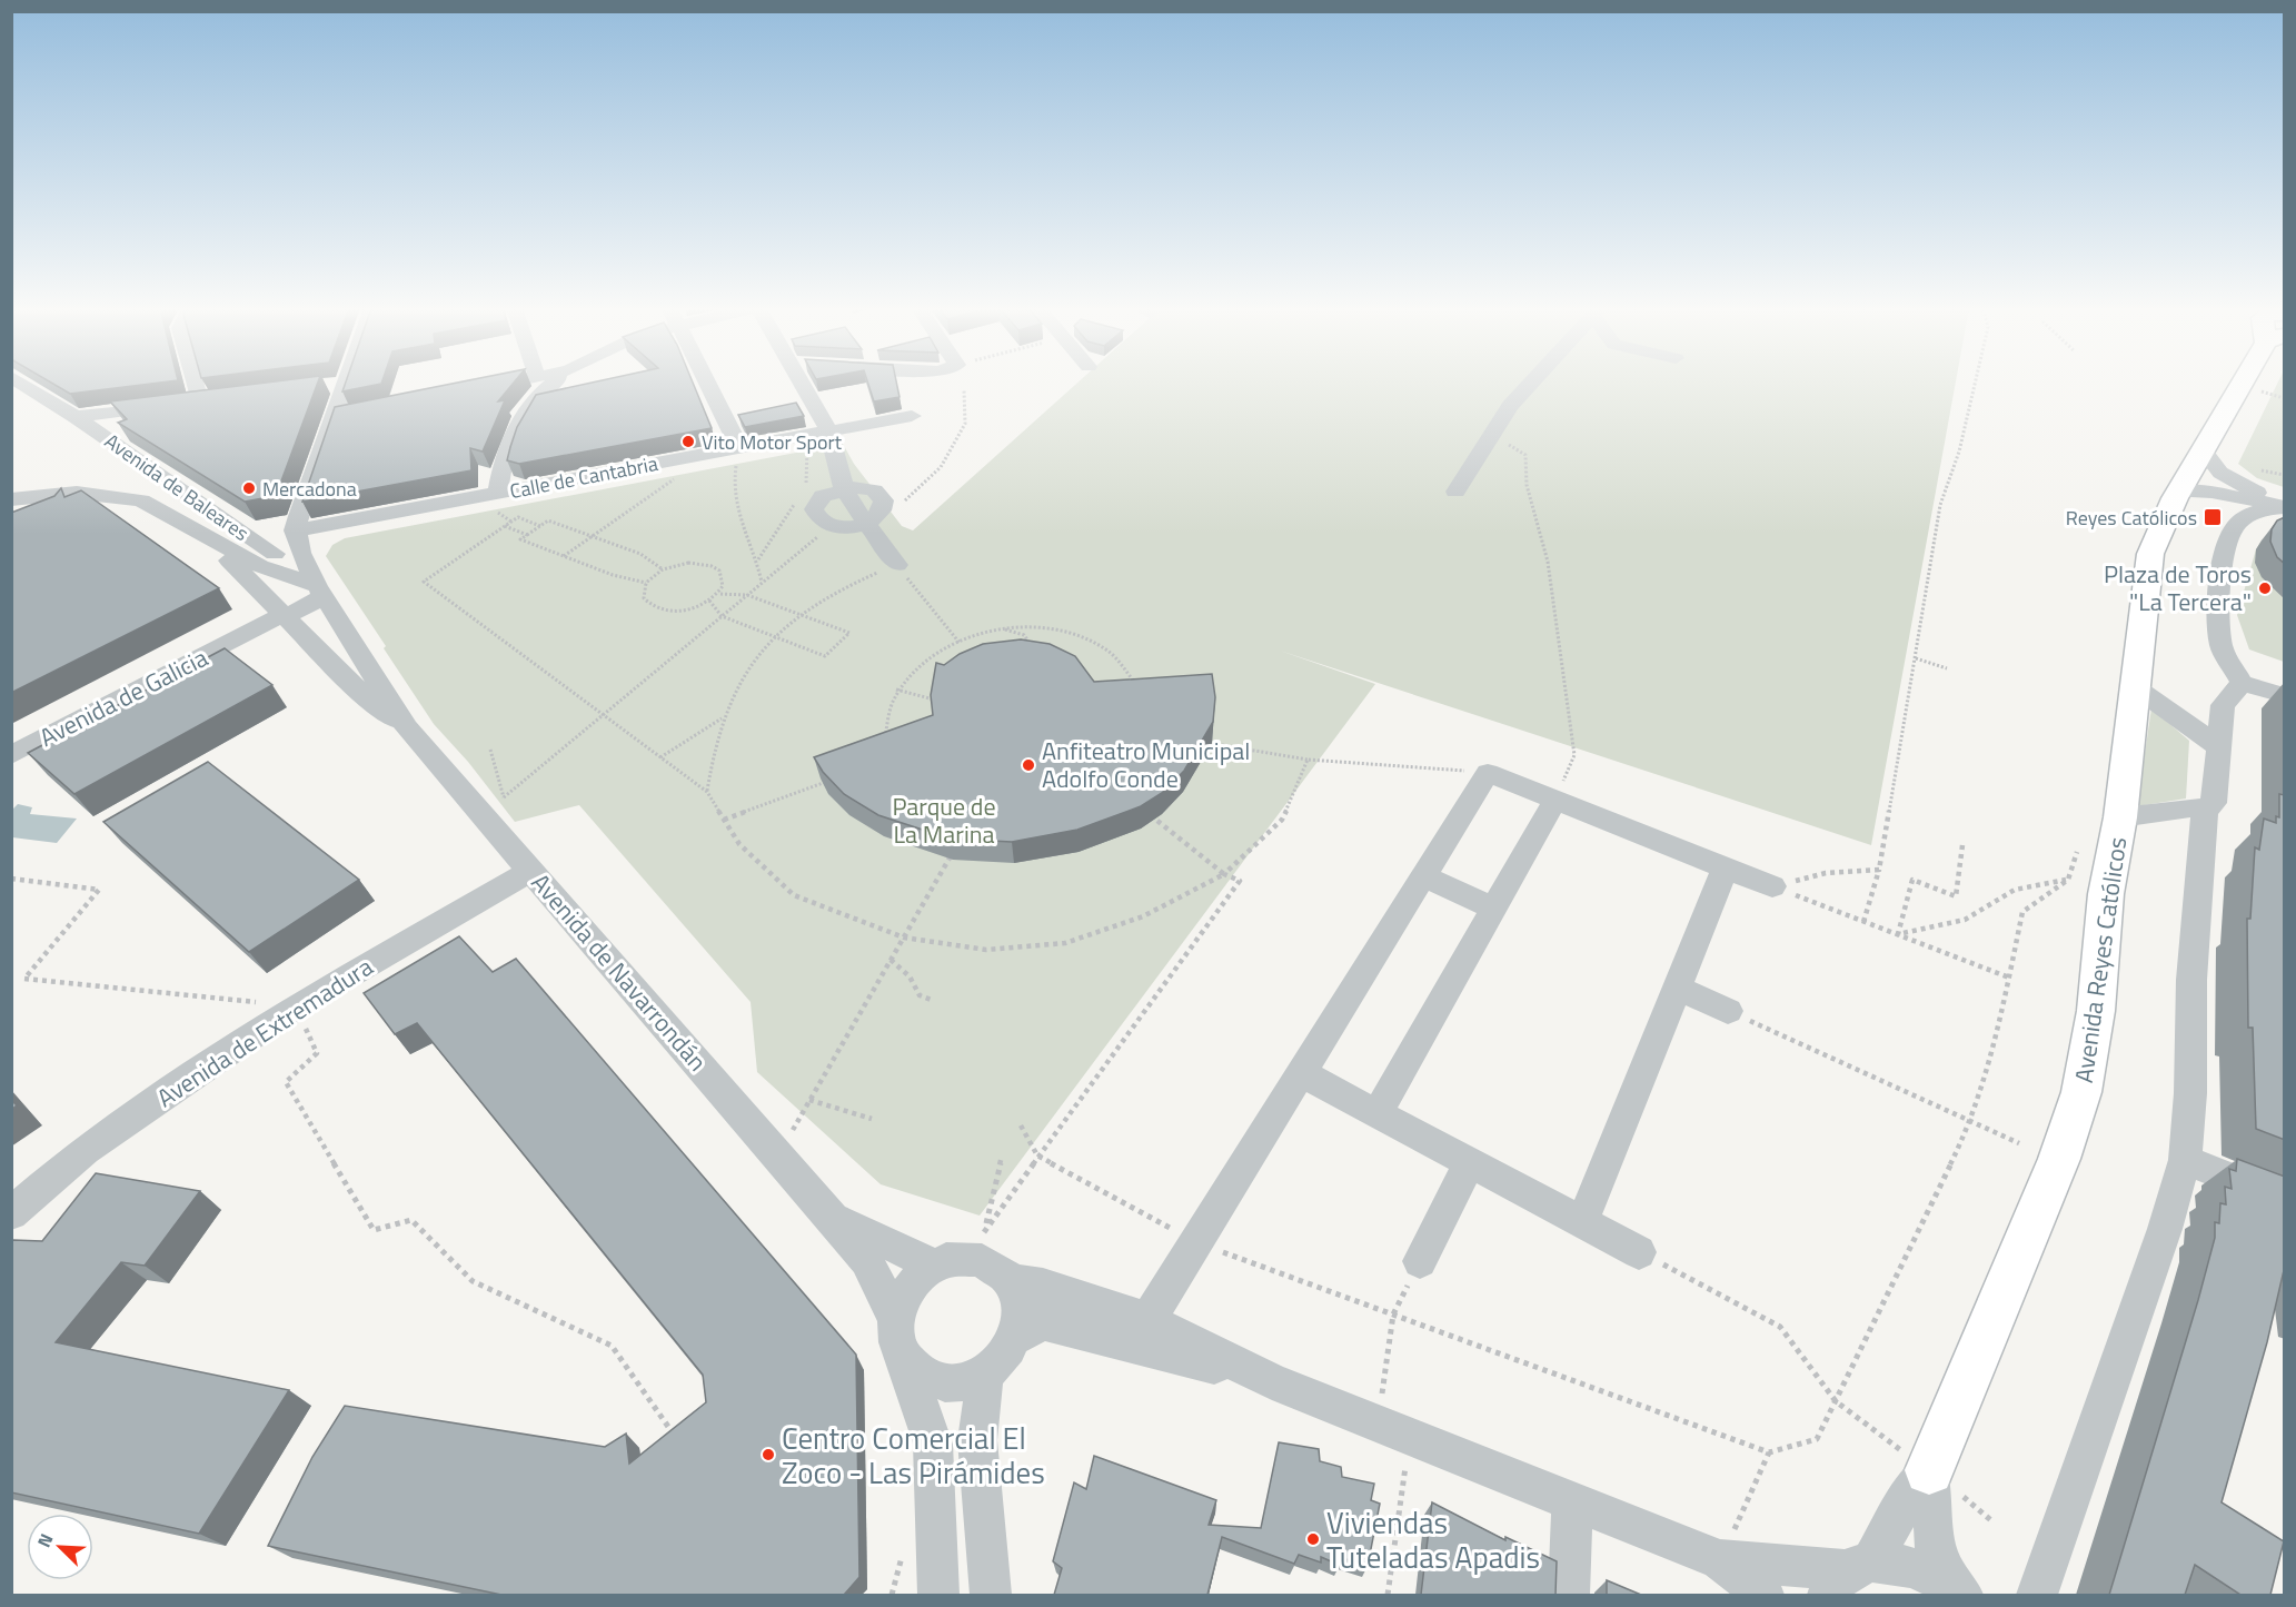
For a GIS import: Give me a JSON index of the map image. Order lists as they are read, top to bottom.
{
  "streets": {
    "main road": ["Avenida Reyes Católicos"],
    "street": [
      "Calle de Cantabria",
      "Avenida de Baleares",
      "Avenida de Galicia",
      "Avenida de Navarrondán",
      "Avenida de Extremadura"
    ]
  },
  "crossings": [
    ["Avenida de Galicia", "Avenida de Navarrondán"],
    ["Avenida de Navarrondán", "Avenida de Extremadura"]
  ],
  "parks": ["Parque de La Marina"],
  "places": {
    "other": [
      "Vito Motor Sport",
      "Mercadona",
      "Plaza de Toros \"La Tercera\"",
      "Anfiteatro Municipal Adolfo Conde",
      "Centro Comercial El Zoco - Las Pirámides",
      "Viviendas Tuteladas Apadis"
    ],
    "transit": ["Reyes Católicos"]
  },
  "north": "top left"
}
